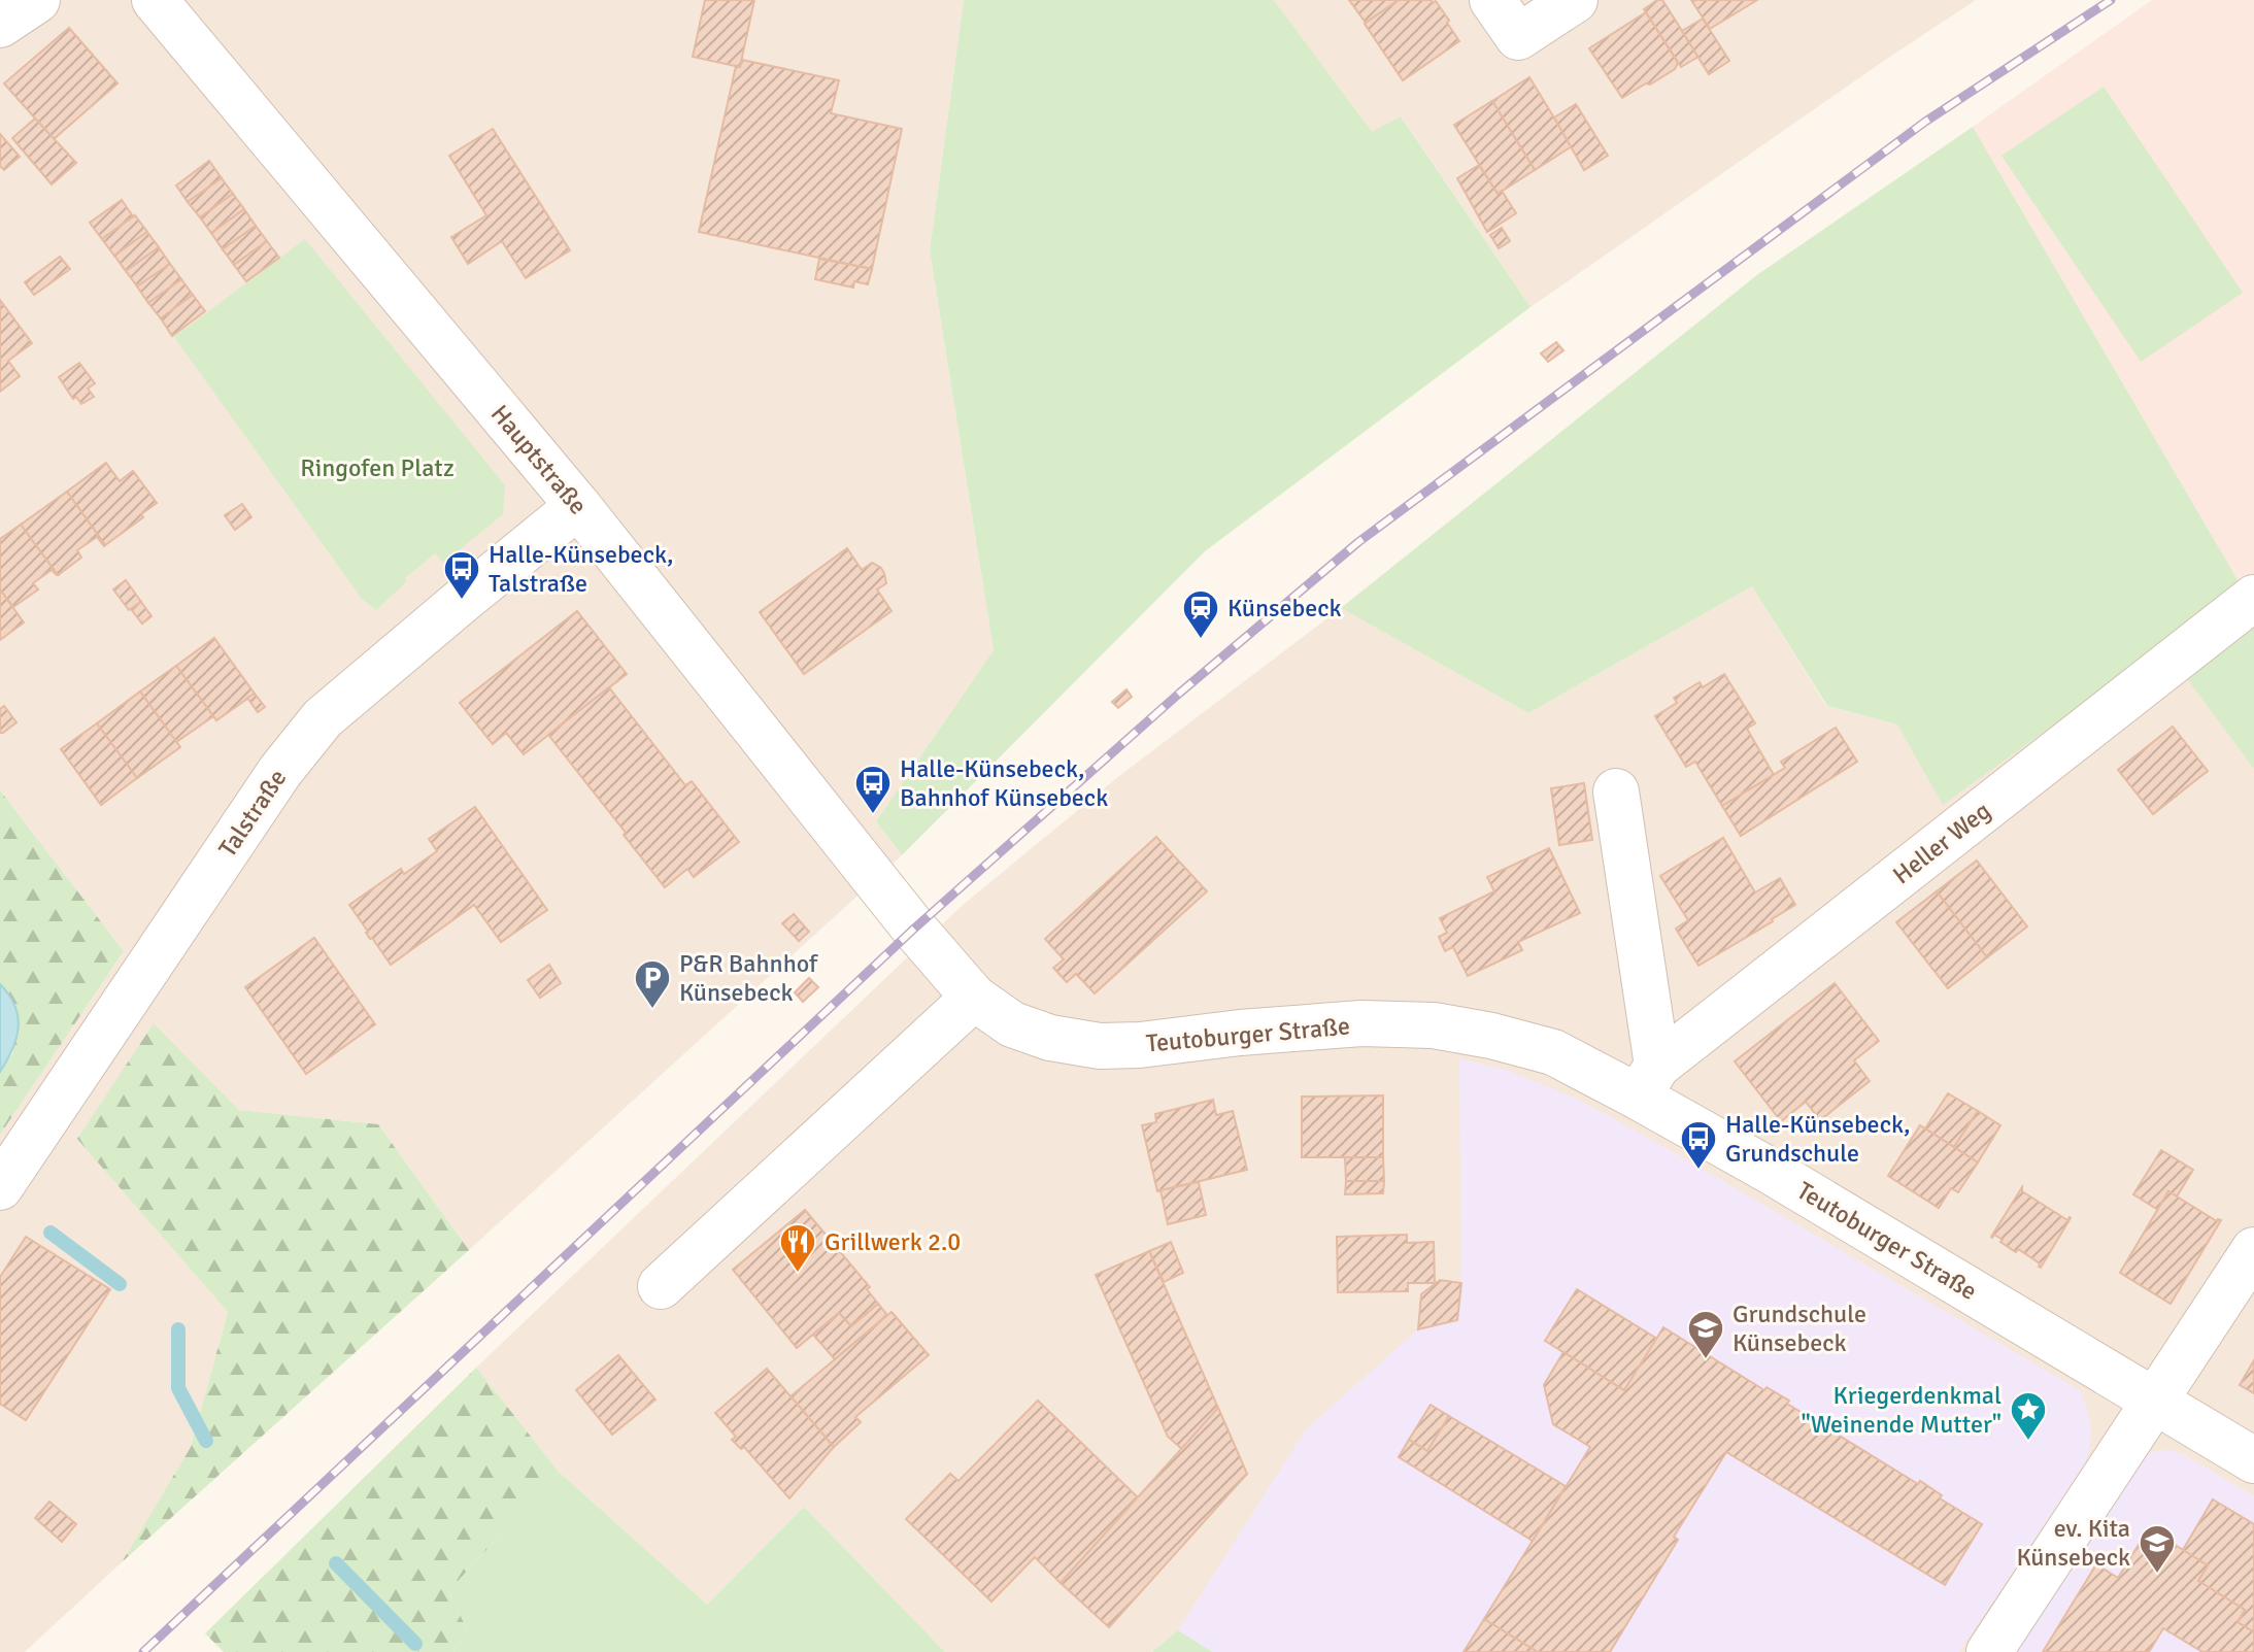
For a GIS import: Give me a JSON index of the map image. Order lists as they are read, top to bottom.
{
  "streets": {
    "street": [
      "Hauptstraße",
      "Talstraße",
      "Heller Weg",
      "Teutoburger Straße"
    ]
  },
  "crossings": [
    ["Hauptstraße", "Talstraße"],
    ["Hauptstraße", "Teutoburger Straße"],
    ["Heller Weg", "Teutoburger Straße"]
  ],
  "parks": ["Ringofen Platz"],
  "places": {
    "bus stop": ["Halle-Künsebeck, Talstraße", "Halle-Künsebeck, Bahnhof Künsebeck", "Halle-Künsebeck, Grundschule"],
    "station": ["Künsebeck"],
    "parking": ["P&R Bahnhof Künsebeck"],
    "restaurant": ["Grillwerk 2.0"],
    "school or university": ["Grundschule Künsebeck", "ev. Kita Künsebeck"],
    "place": ["Kriegerdenkmal \"Weinende Mutter\""]
  }
}
